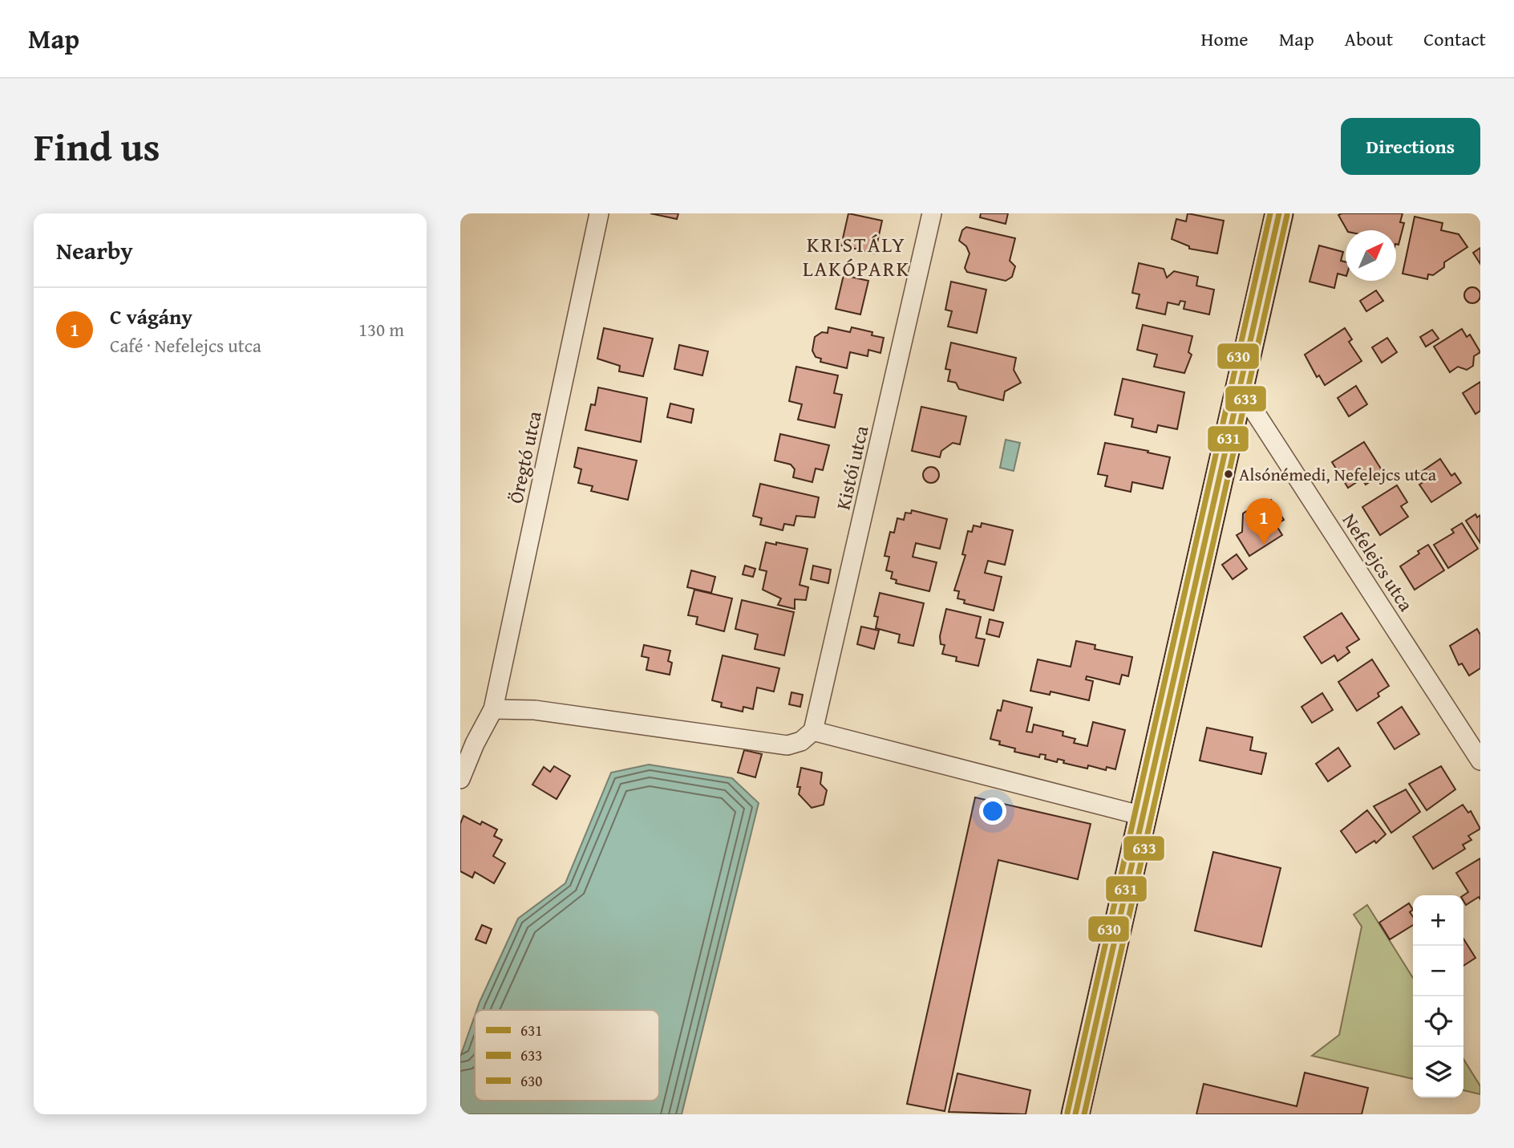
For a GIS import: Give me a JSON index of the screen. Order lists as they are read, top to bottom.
{
  "streets": {
    "street": ["Öregtó utca", "Kistói utca", "Nefelejcs utca"]
  },
  "districts": ["KRISTÁLY LAKÓPARK"],
  "places": ["Alsónémedi, Nefelejcs utca"],
  "lines": ["transit line 631", "transit line 630", "transit line 633"],
  "legend": ["631", "633", "630"],
  "north": "top right",
  "page": {
    "header": "Map",
    "nav": [
      "Home",
      "Map",
      "About",
      "Contact"
    ],
    "title": "Find us",
    "buttons": "Directions",
    "heading": "Nearby",
    "list": [
      {
        "mark": "1",
        "name": "C vágány",
        "note": "Café · Nefelejcs utca",
        "value": "130 m"
      }
    ],
    "pins": "1",
    "map_buttons": ["+", "−"]
  }
}
